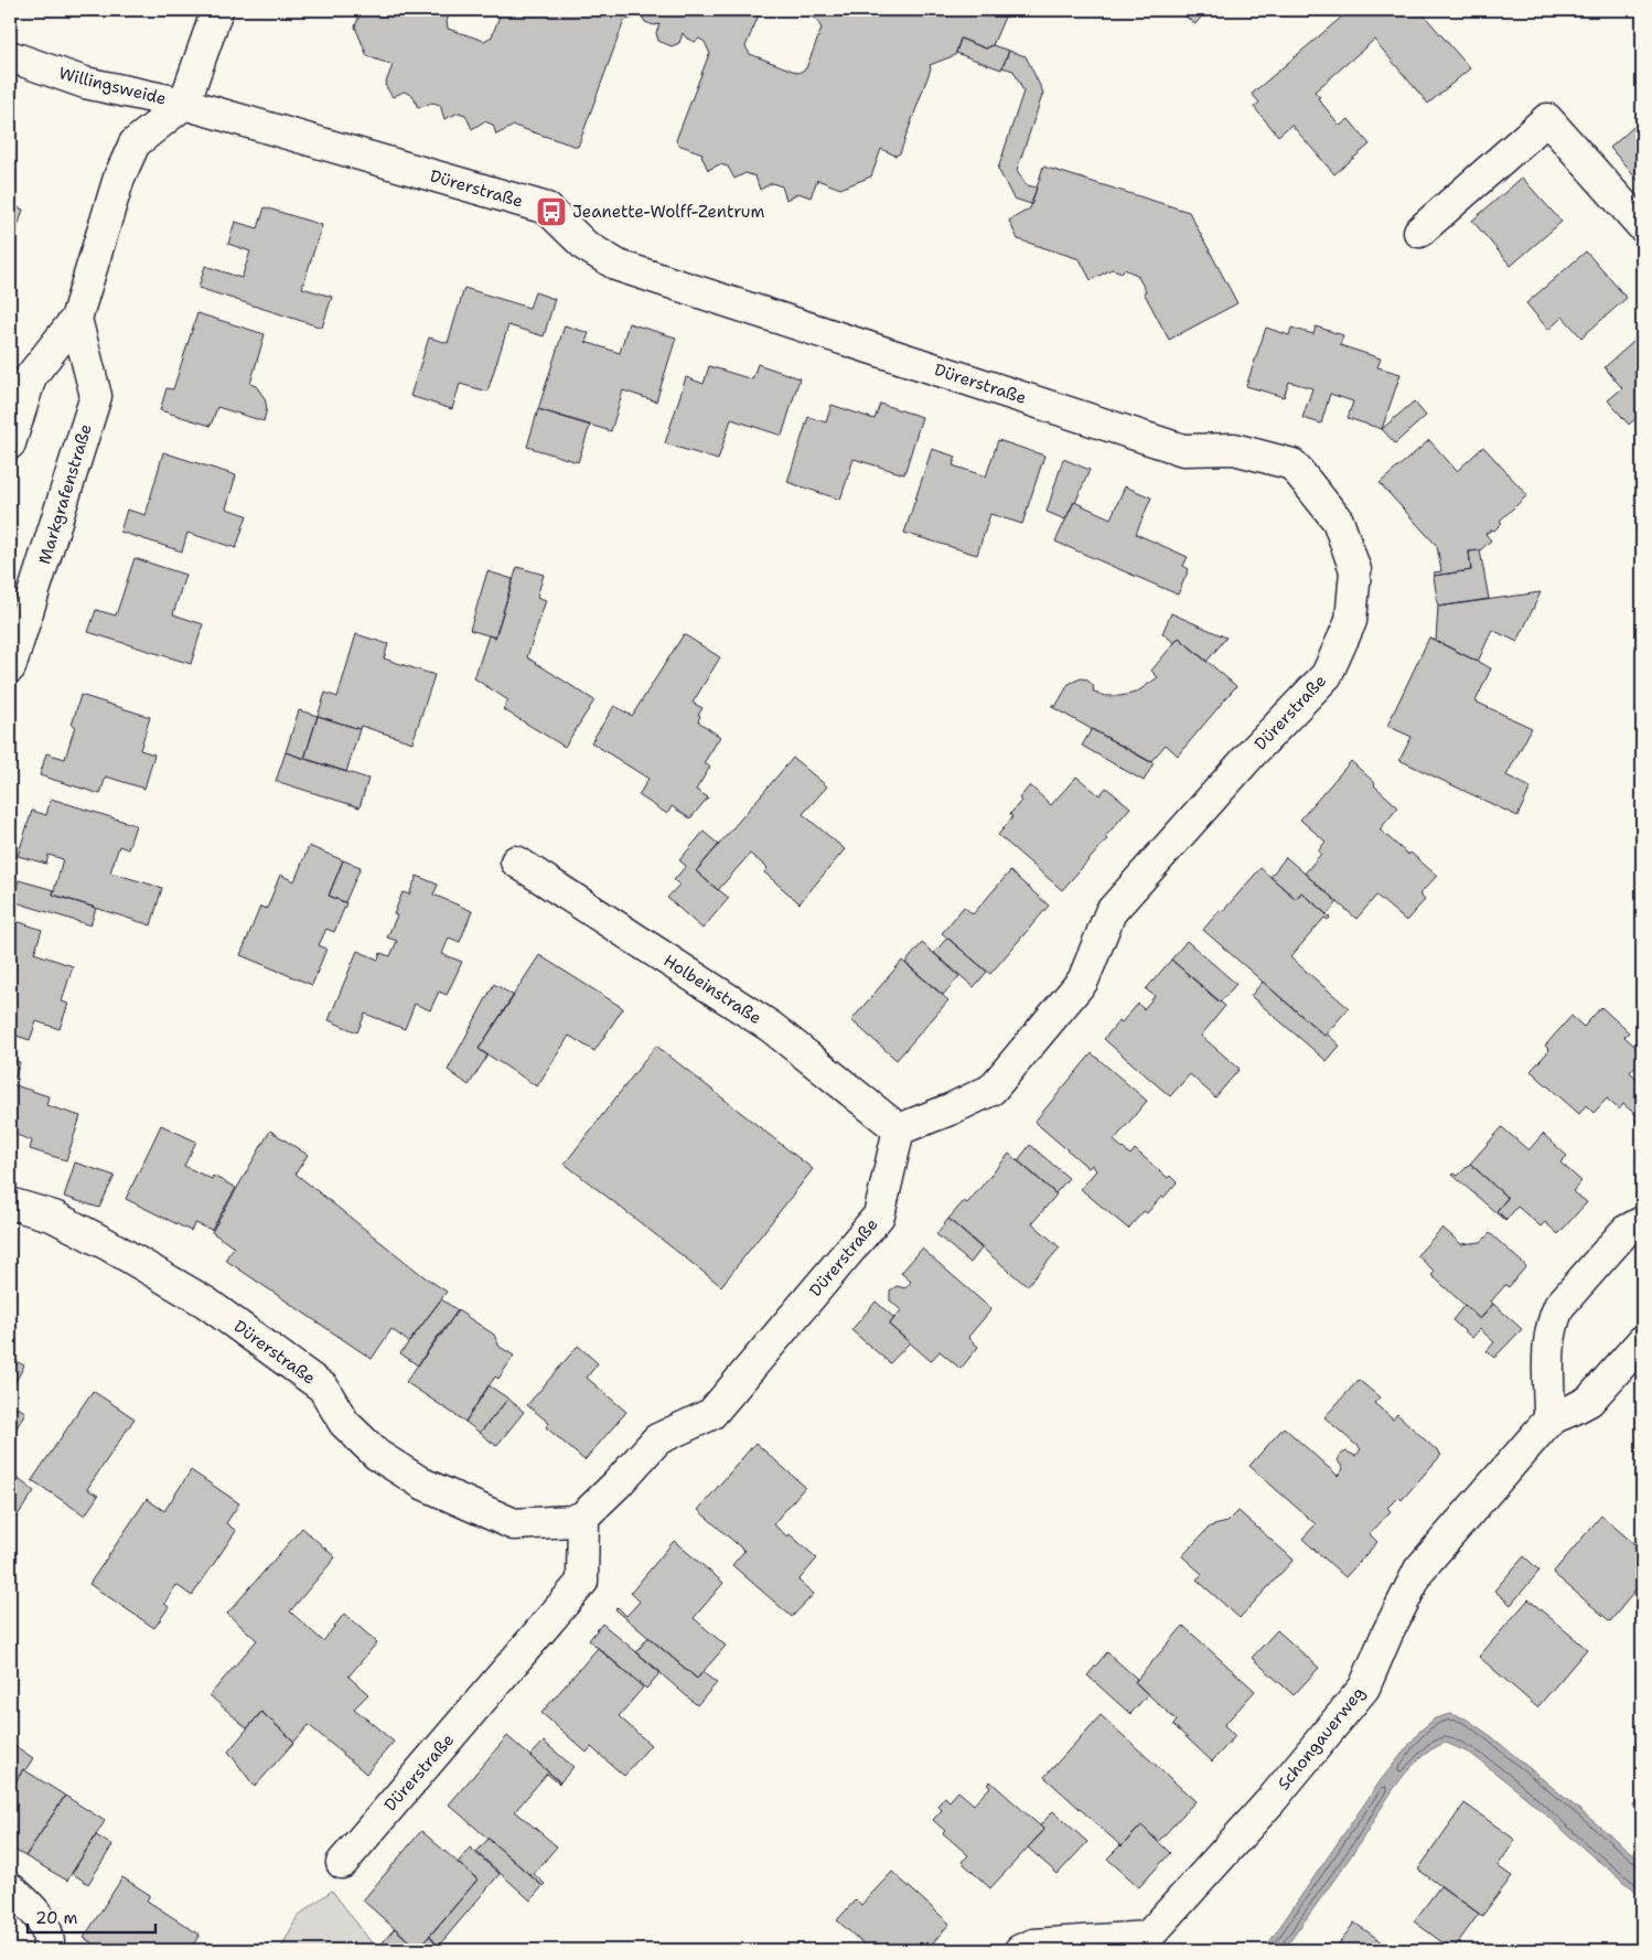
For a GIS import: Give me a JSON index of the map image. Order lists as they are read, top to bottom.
{
  "streets": {
    "street": [
      "Willingsweide",
      "Dürerstraße",
      "Markgrafenstraße",
      "Holbeinstraße",
      "Schongauerweg"
    ]
  },
  "crossings": [
    ["Willingsweide", "Dürerstraße"],
    ["Dürerstraße", "Holbeinstraße"]
  ],
  "places": {
    "bus stop": ["Jeanette-Wolff-Zentrum"]
  },
  "scale_bar": "20 m"
}
